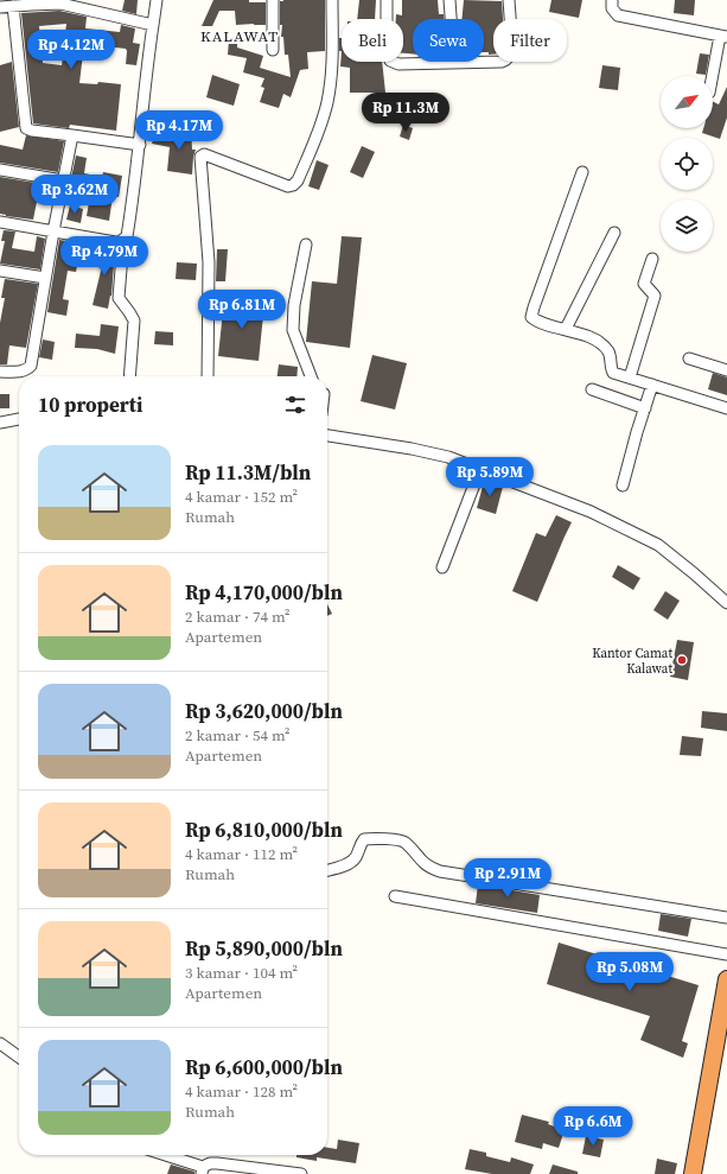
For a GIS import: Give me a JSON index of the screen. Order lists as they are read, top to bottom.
{
  "districts": ["KALAWAT"],
  "places": ["Kantor Camat Kalawat"],
  "north": "top right",
  "page": {
    "chip": ["Beli", "Sewa", "Filter"],
    "price": [
      "Rp 4.12M",
      "Rp 11.3M",
      "Rp 4.17M",
      "Rp 3.62M",
      "Rp 4.79M",
      "Rp 6.81M",
      "Rp 5.89M",
      "Rp 2.91M",
      "Rp 5.08M",
      "Rp 6.6M"
    ],
    "heading": "10 properti",
    "list": [
      {
        "name": "Rp 11.3M/bln",
        "note": "4 kamar · 152 m² · Rumah"
      },
      {
        "name": "Rp 4,170,000/bln",
        "note": "2 kamar · 74 m² · Apartemen"
      },
      {
        "name": "Rp 3,620,000/bln",
        "note": "2 kamar · 54 m² · Apartemen"
      },
      {
        "name": "Rp 6,810,000/bln",
        "note": "4 kamar · 112 m² · Rumah"
      },
      {
        "name": "Rp 5,890,000/bln",
        "note": "3 kamar · 104 m² · Apartemen"
      },
      {
        "name": "Rp 6,600,000/bln",
        "note": "4 kamar · 128 m² · Rumah"
      }
    ]
  }
}
